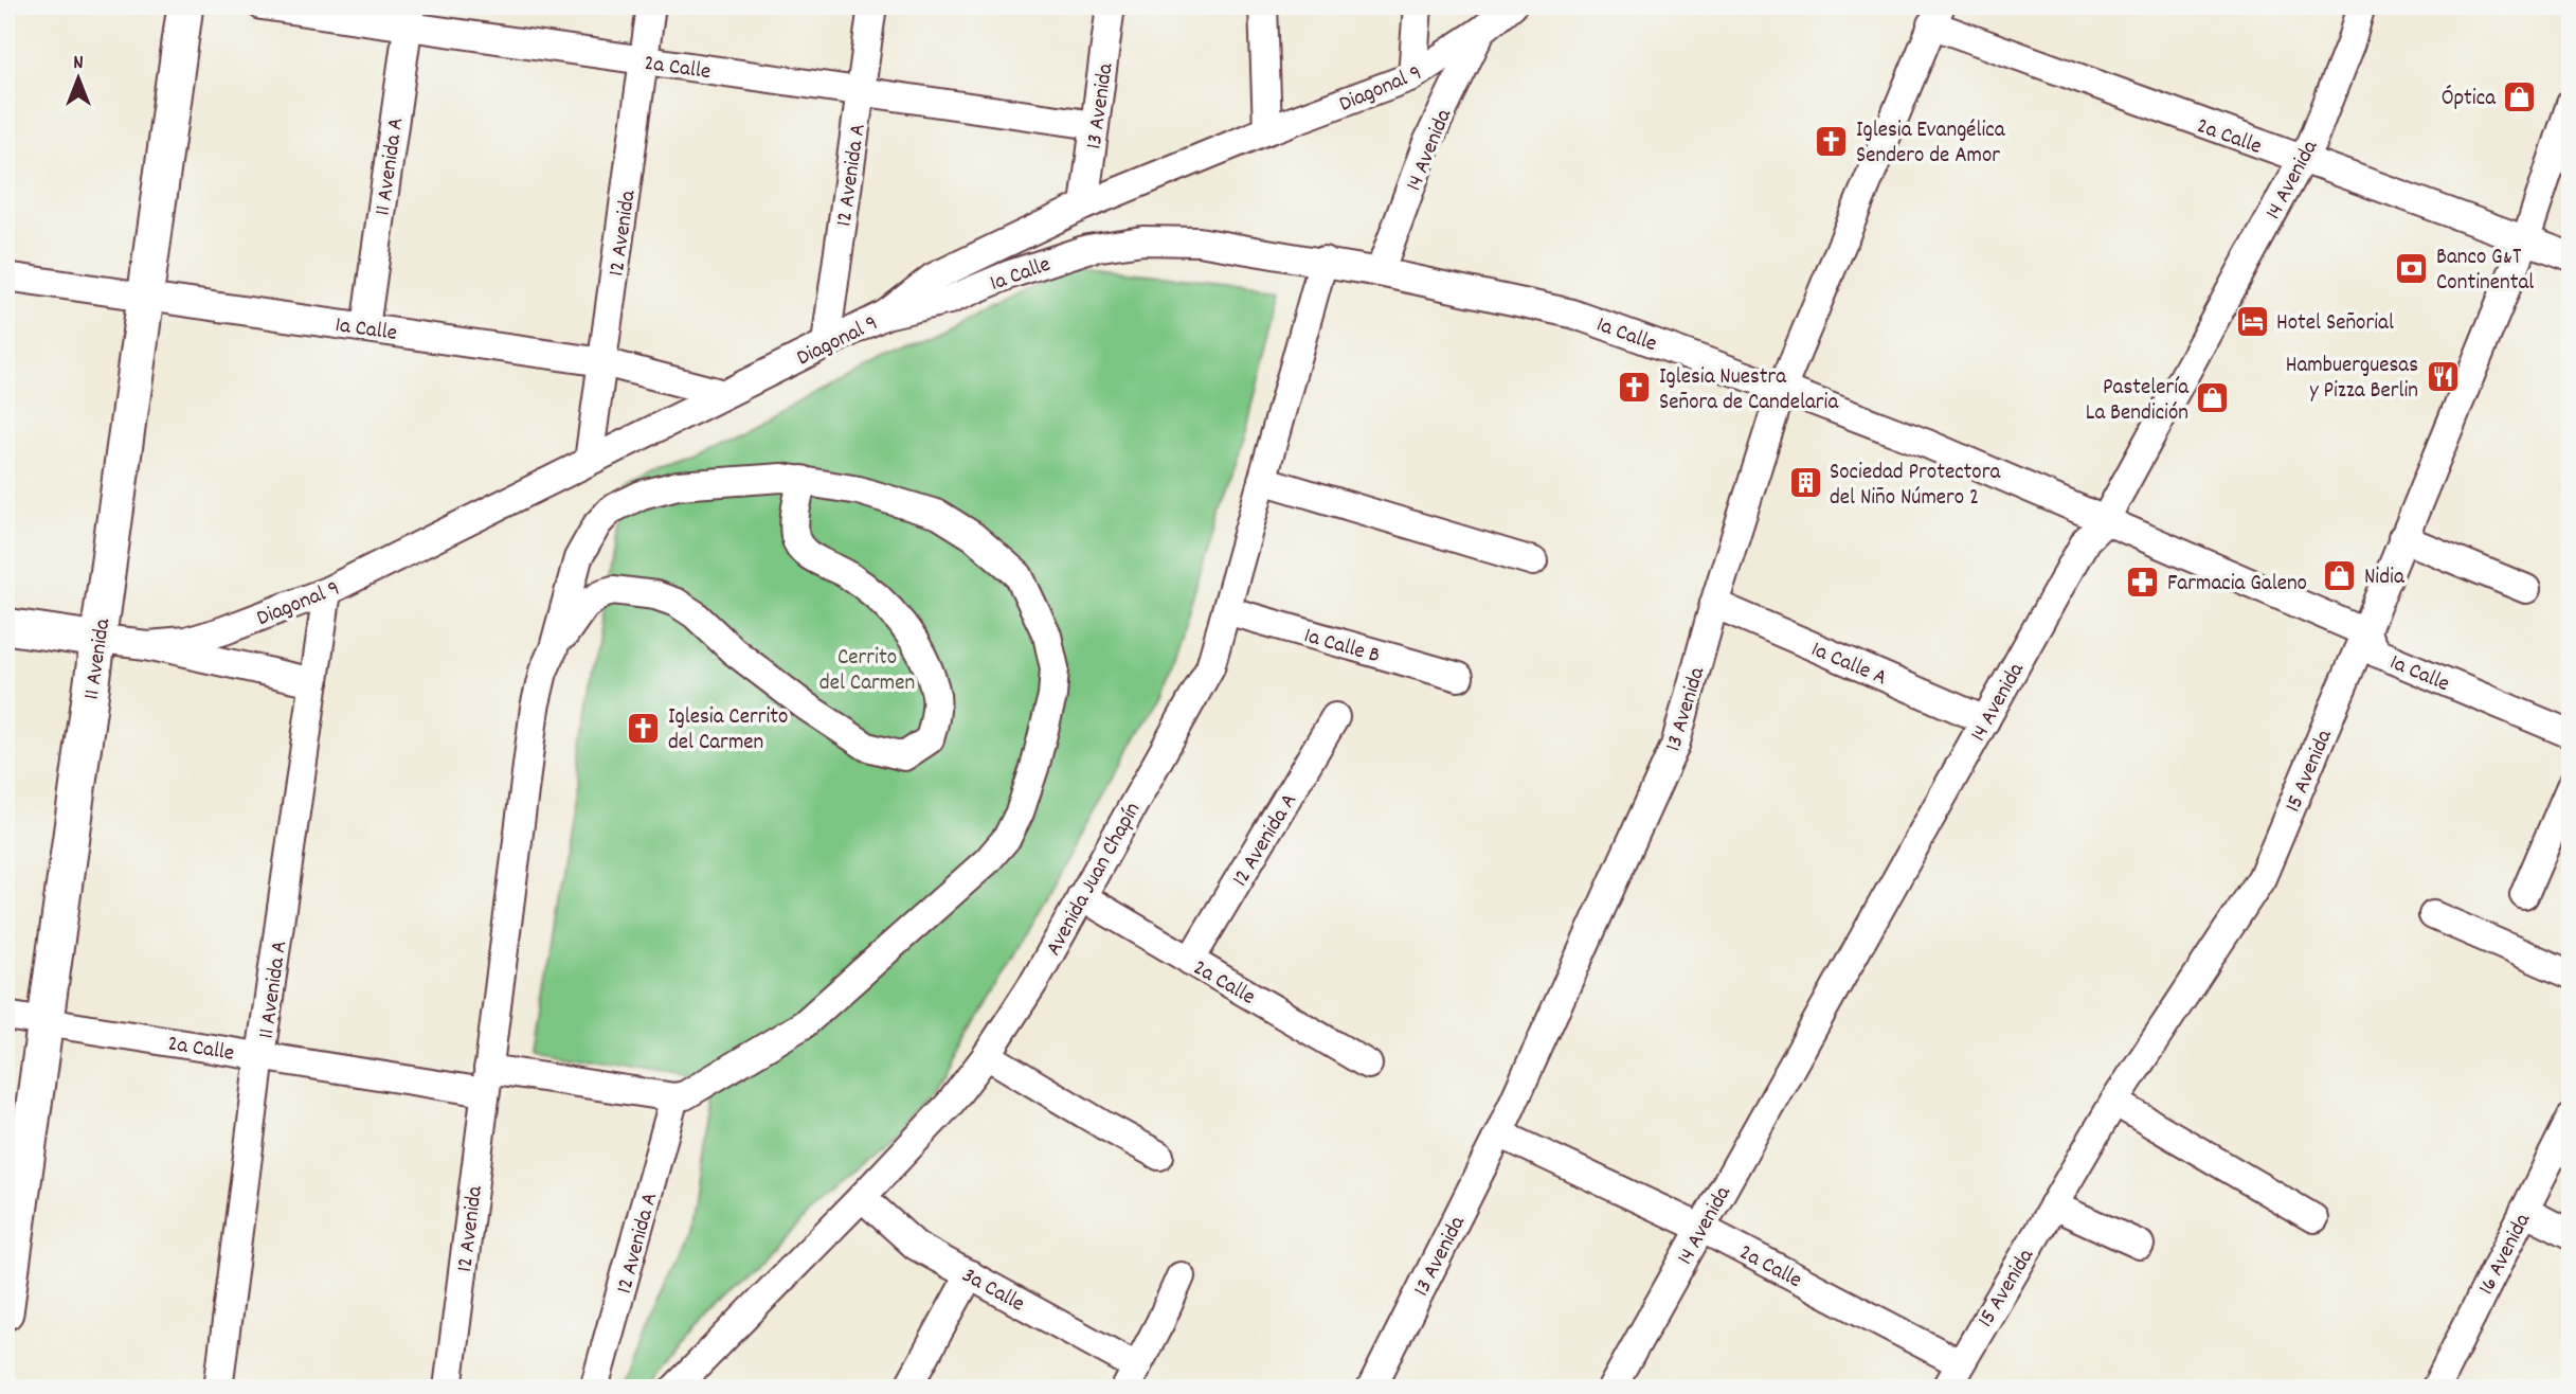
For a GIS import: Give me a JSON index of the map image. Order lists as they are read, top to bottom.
{
  "streets": {
    "main road": ["11 Avenida"],
    "street": [
      "2a Calle",
      "Diagonal 9",
      "13 Avenida",
      "14 Avenida",
      "11 Avenida A",
      "12 Avenida A",
      "12 Avenida",
      "1a Calle",
      "1a Calle B",
      "1a Calle A",
      "15 Avenida",
      "Avenida Juan Chapín",
      "16 Avenida",
      "3a Calle"
    ]
  },
  "crossings": [
    ["2a Calle", "13 Avenida"],
    ["2a Calle", "14 Avenida"],
    ["2a Calle", "11 Avenida A"],
    ["2a Calle", "12 Avenida A"],
    ["2a Calle", "12 Avenida"],
    ["2a Calle", "11 Avenida"],
    ["2a Calle", "15 Avenida"],
    ["2a Calle", "Avenida Juan Chapín"],
    ["Diagonal 9", "13 Avenida"],
    ["Diagonal 9", "14 Avenida"],
    ["Diagonal 9", "11 Avenida A"],
    ["Diagonal 9", "12 Avenida A"],
    ["Diagonal 9", "12 Avenida"],
    ["Diagonal 9", "1a Calle"],
    ["13 Avenida", "1a Calle"],
    ["13 Avenida", "1a Calle A"],
    ["14 Avenida", "1a Calle"],
    ["14 Avenida", "1a Calle A"],
    ["11 Avenida A", "1a Calle"],
    ["12 Avenida", "1a Calle"],
    ["1a Calle", "11 Avenida"],
    ["1a Calle", "15 Avenida"],
    ["1a Calle", "Avenida Juan Chapín"],
    ["1a Calle B", "Avenida Juan Chapín"],
    ["Avenida Juan Chapín", "3a Calle"]
  ],
  "parks": ["Cerrito del Carmen"],
  "places": {
    "shop": ["Óptica", "Pastelería La Bendición", "Nidia"],
    "church": ["Iglesia Evangélica Sendero de Amor", "Iglesia Nuestra Señora de Candelaria", "Iglesia Cerrito del Carmen"],
    "bank": ["Banco G&T Continental"],
    "hotel": ["Hotel Señorial"],
    "restaurant": ["Hambuerguesas y Pizza Berlin"],
    "building": ["Sociedad Protectora del Niño Número 2"],
    "pharmacy": ["Farmacia Galeno"]
  },
  "north": "top"
}
